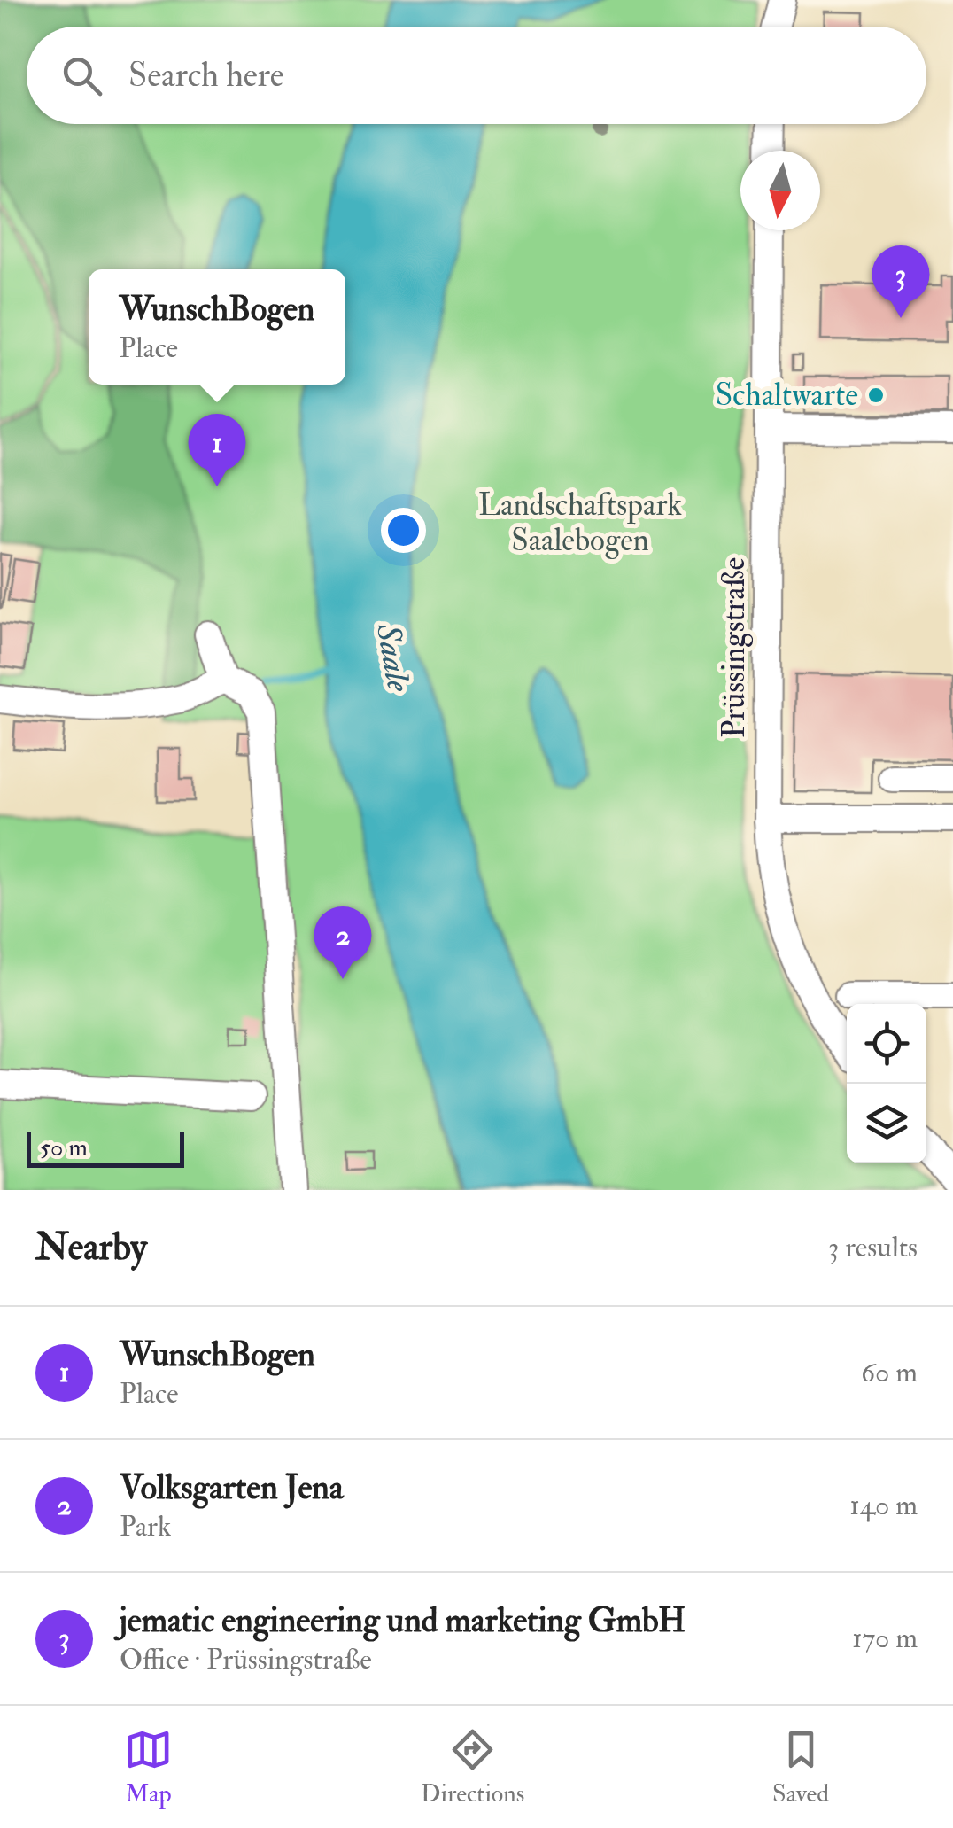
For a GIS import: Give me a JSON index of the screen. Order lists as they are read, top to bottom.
{
  "streets": {
    "street": ["Prüssingstraße"]
  },
  "water": ["Saale"],
  "parks": ["Landschaftspark Saalebogen"],
  "places": ["Schaltwarte"],
  "scale_bar": "50 m",
  "north": "bottom",
  "page": {
    "search": "Search here",
    "pins": ["3", "1", "2"],
    "popup": ["WunschBogen", "Place"],
    "scale": "50 m",
    "heading": ["Nearby", "3 results"],
    "list": [
      {
        "mark": "1",
        "name": "WunschBogen",
        "note": "Place",
        "value": "60 m"
      },
      {
        "mark": "2",
        "name": "Volksgarten Jena",
        "note": "Park",
        "value": "140 m"
      },
      {
        "mark": "3",
        "name": "jematic engineering und marketing GmbH",
        "note": "Office · Prüssingstraße",
        "value": "170 m"
      }
    ],
    "nav": ["Map", "Directions", "Saved"]
  }
}
